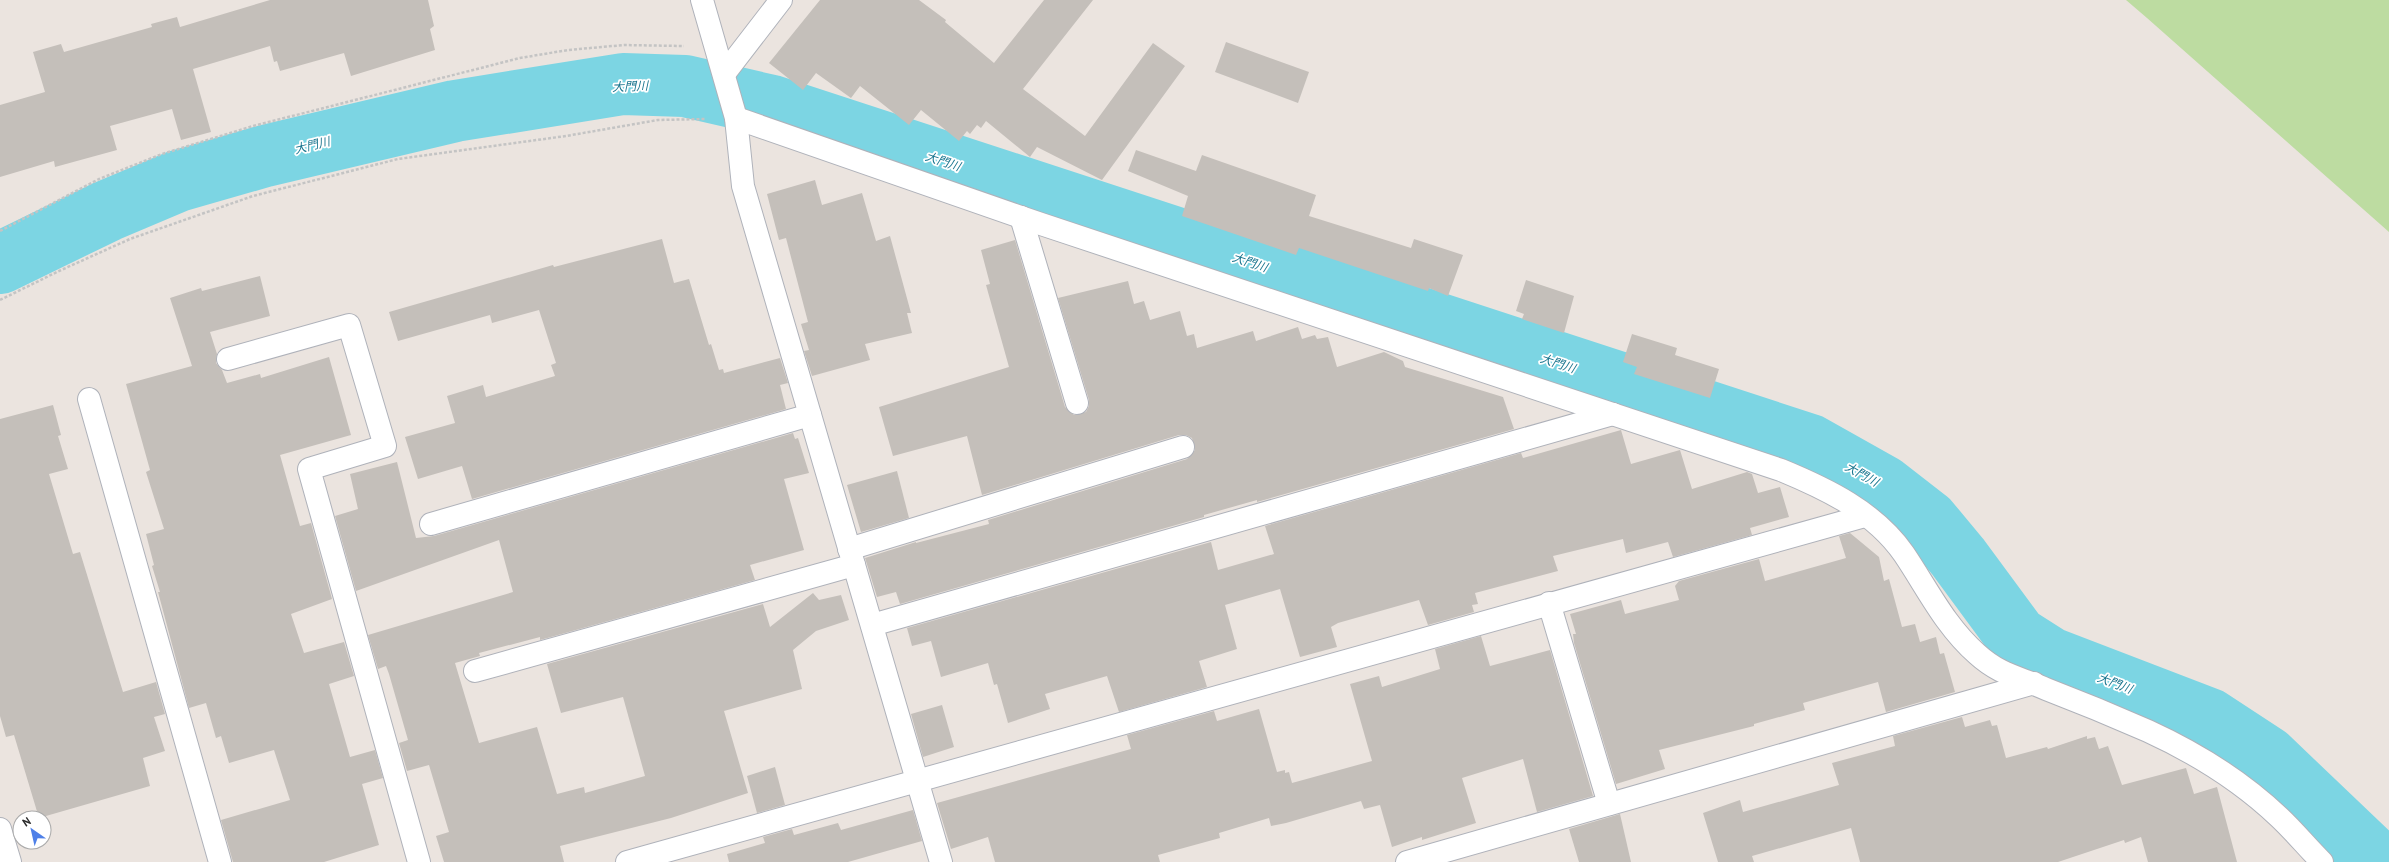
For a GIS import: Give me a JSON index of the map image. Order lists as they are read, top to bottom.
{
  "water": ["大門川"],
  "north": "top left"
}
